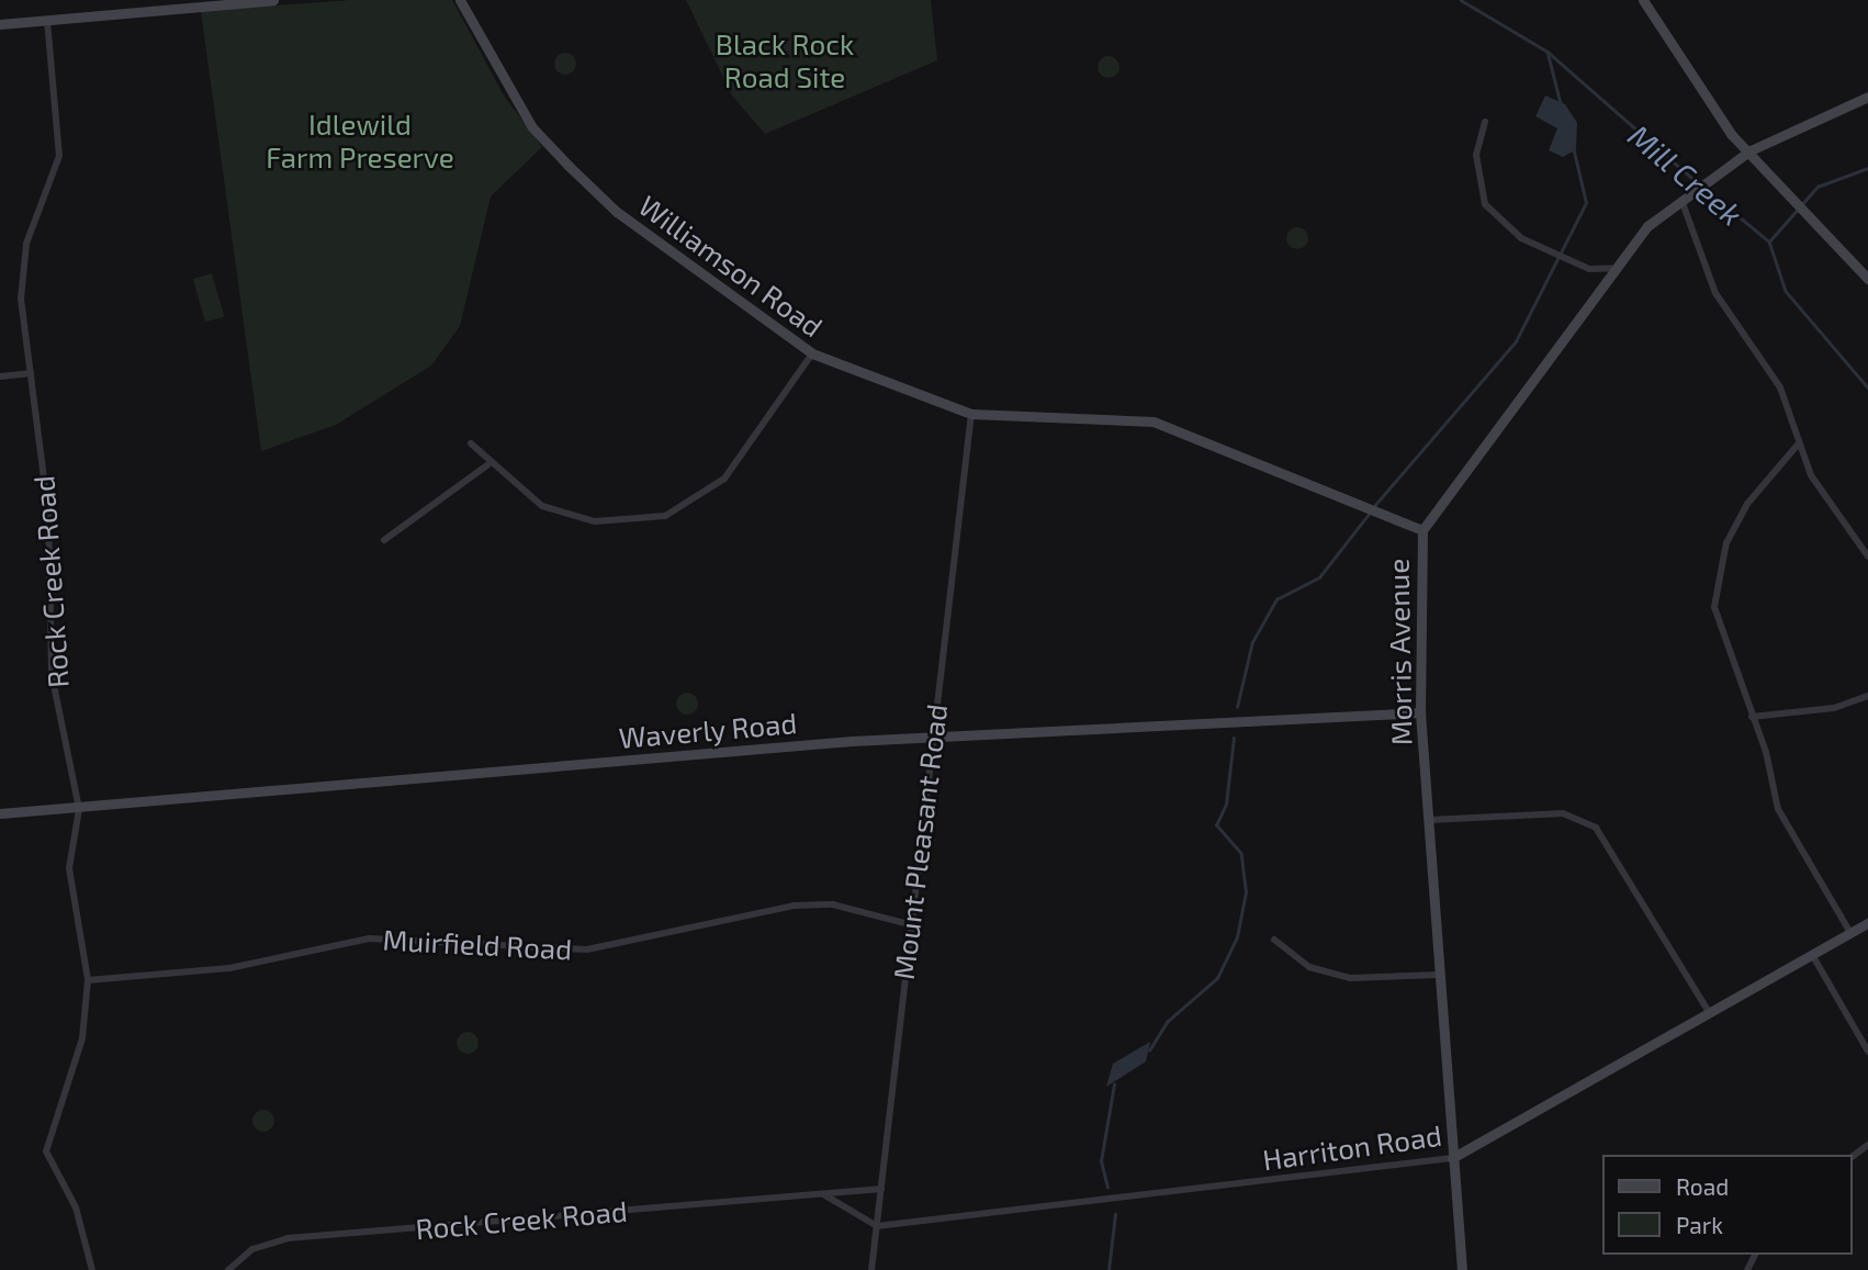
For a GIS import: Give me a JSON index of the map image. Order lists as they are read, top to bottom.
{
  "streets": {
    "street": [
      "Williamson Road",
      "Rock Creek Road",
      "Morris Avenue",
      "Waverly Road",
      "Mount Pleasant Road",
      "Muirfield Road",
      "Harriton Road"
    ]
  },
  "crossings": [
    ["Williamson Road", "Morris Avenue"],
    ["Williamson Road", "Mount Pleasant Road"],
    ["Rock Creek Road", "Waverly Road"],
    ["Rock Creek Road", "Mount Pleasant Road"],
    ["Rock Creek Road", "Muirfield Road"],
    ["Morris Avenue", "Waverly Road"],
    ["Morris Avenue", "Harriton Road"],
    ["Waverly Road", "Mount Pleasant Road"],
    ["Mount Pleasant Road", "Muirfield Road"],
    ["Mount Pleasant Road", "Harriton Road"]
  ],
  "water": ["Mill Creek"],
  "parks": ["Black Rock Road Site", "Idlewild Farm Preserve"],
  "legend": ["Road", "Park"]
}
